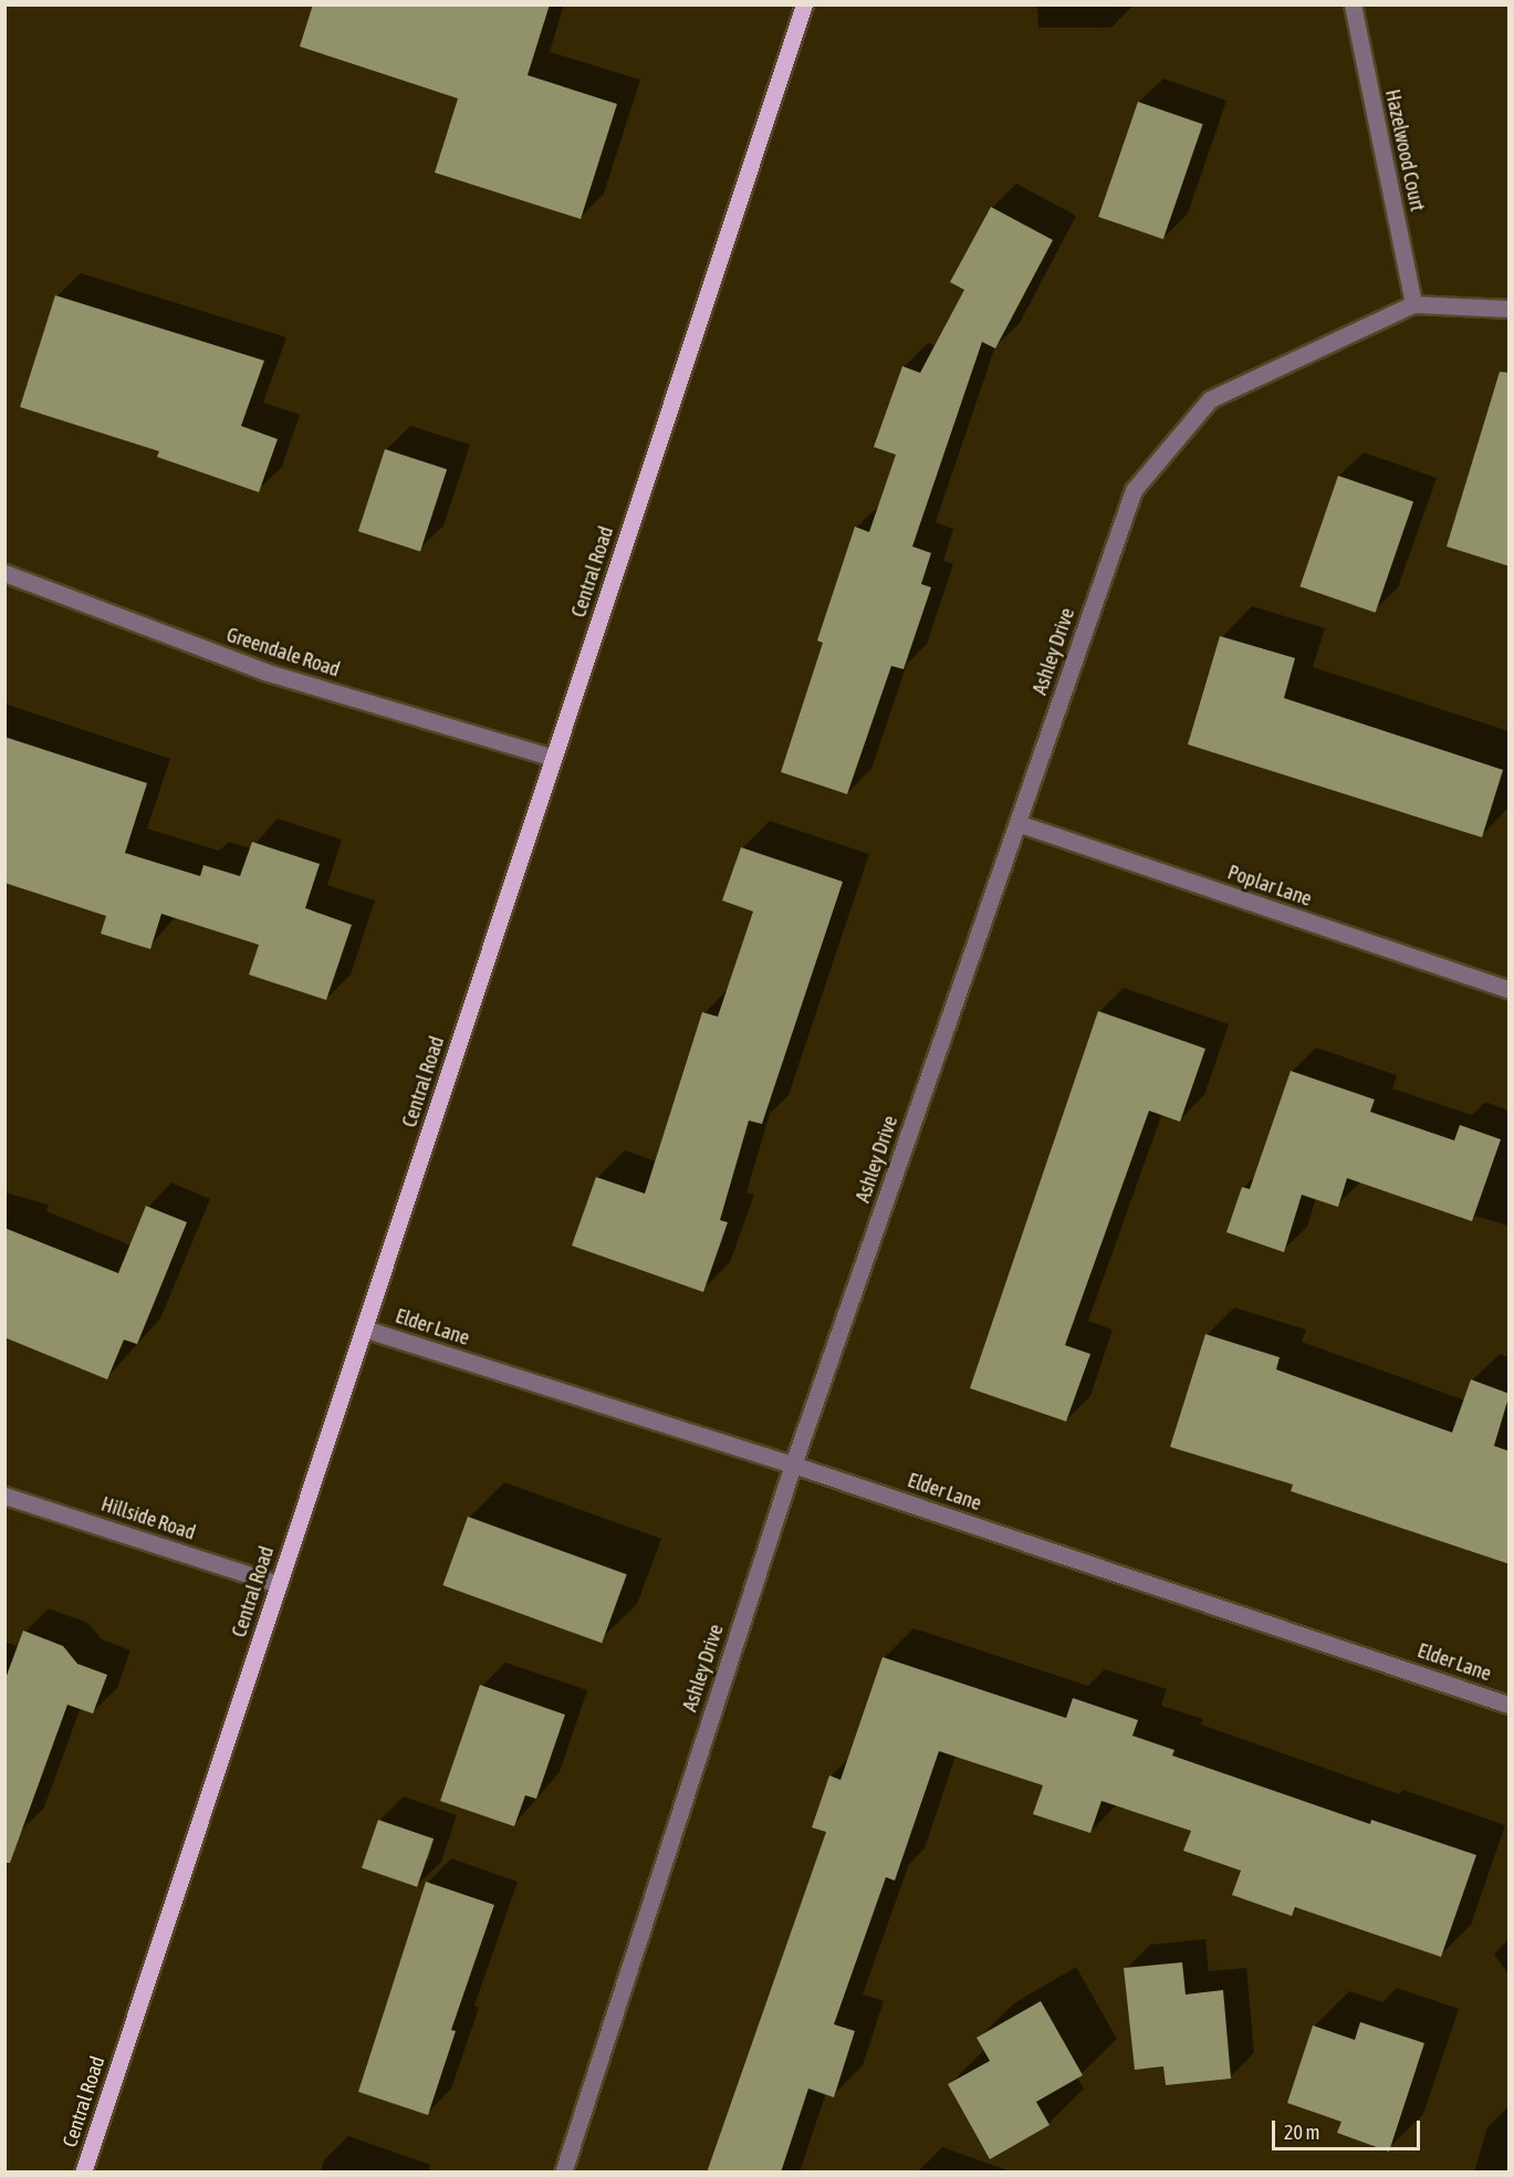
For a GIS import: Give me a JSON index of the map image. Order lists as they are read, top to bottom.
{
  "streets": {
    "main road": ["Central Road"],
    "street": [
      "Hazelwood Court",
      "Ashley Drive",
      "Greendale Road",
      "Poplar Lane",
      "Elder Lane",
      "Hillside Road"
    ]
  },
  "crossings": [
    ["Hazelwood Court", "Ashley Drive"],
    ["Central Road", "Greendale Road"],
    ["Central Road", "Elder Lane"],
    ["Central Road", "Hillside Road"],
    ["Ashley Drive", "Poplar Lane"],
    ["Ashley Drive", "Elder Lane"]
  ],
  "scale_bar": "20 m"
}
